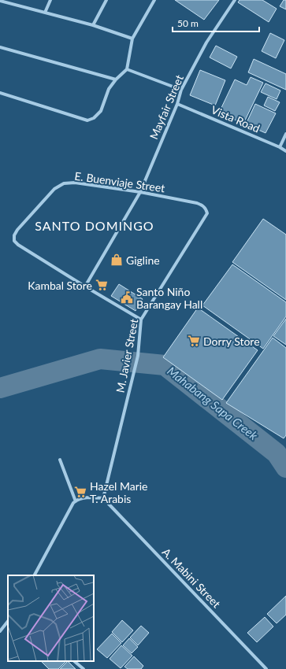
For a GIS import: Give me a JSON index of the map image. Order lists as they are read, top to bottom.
{
  "streets": {
    "street": [
      "Mayfair Street",
      "Vista Road",
      "E. Buenviaje Street",
      "M. Javier Street",
      "A. Mabini Street"
    ]
  },
  "crossings": [
    ["Mayfair Street", "Vista Road"],
    ["Mayfair Street", "E. Buenviaje Street"],
    ["E. Buenviaje Street", "M. Javier Street"],
    ["M. Javier Street", "A. Mabini Street"]
  ],
  "districts": ["SANTO DOMINGO"],
  "water": ["Mahabang Sapa Creek"],
  "places": {
    "shop": ["Gigline"],
    "supermarket": ["Kambal Store", "Dorry Store", "Hazel Marie T. Arabis"],
    "public building": ["Santo Niño Barangay Hall"]
  },
  "scale_bar": "50 m"
}
